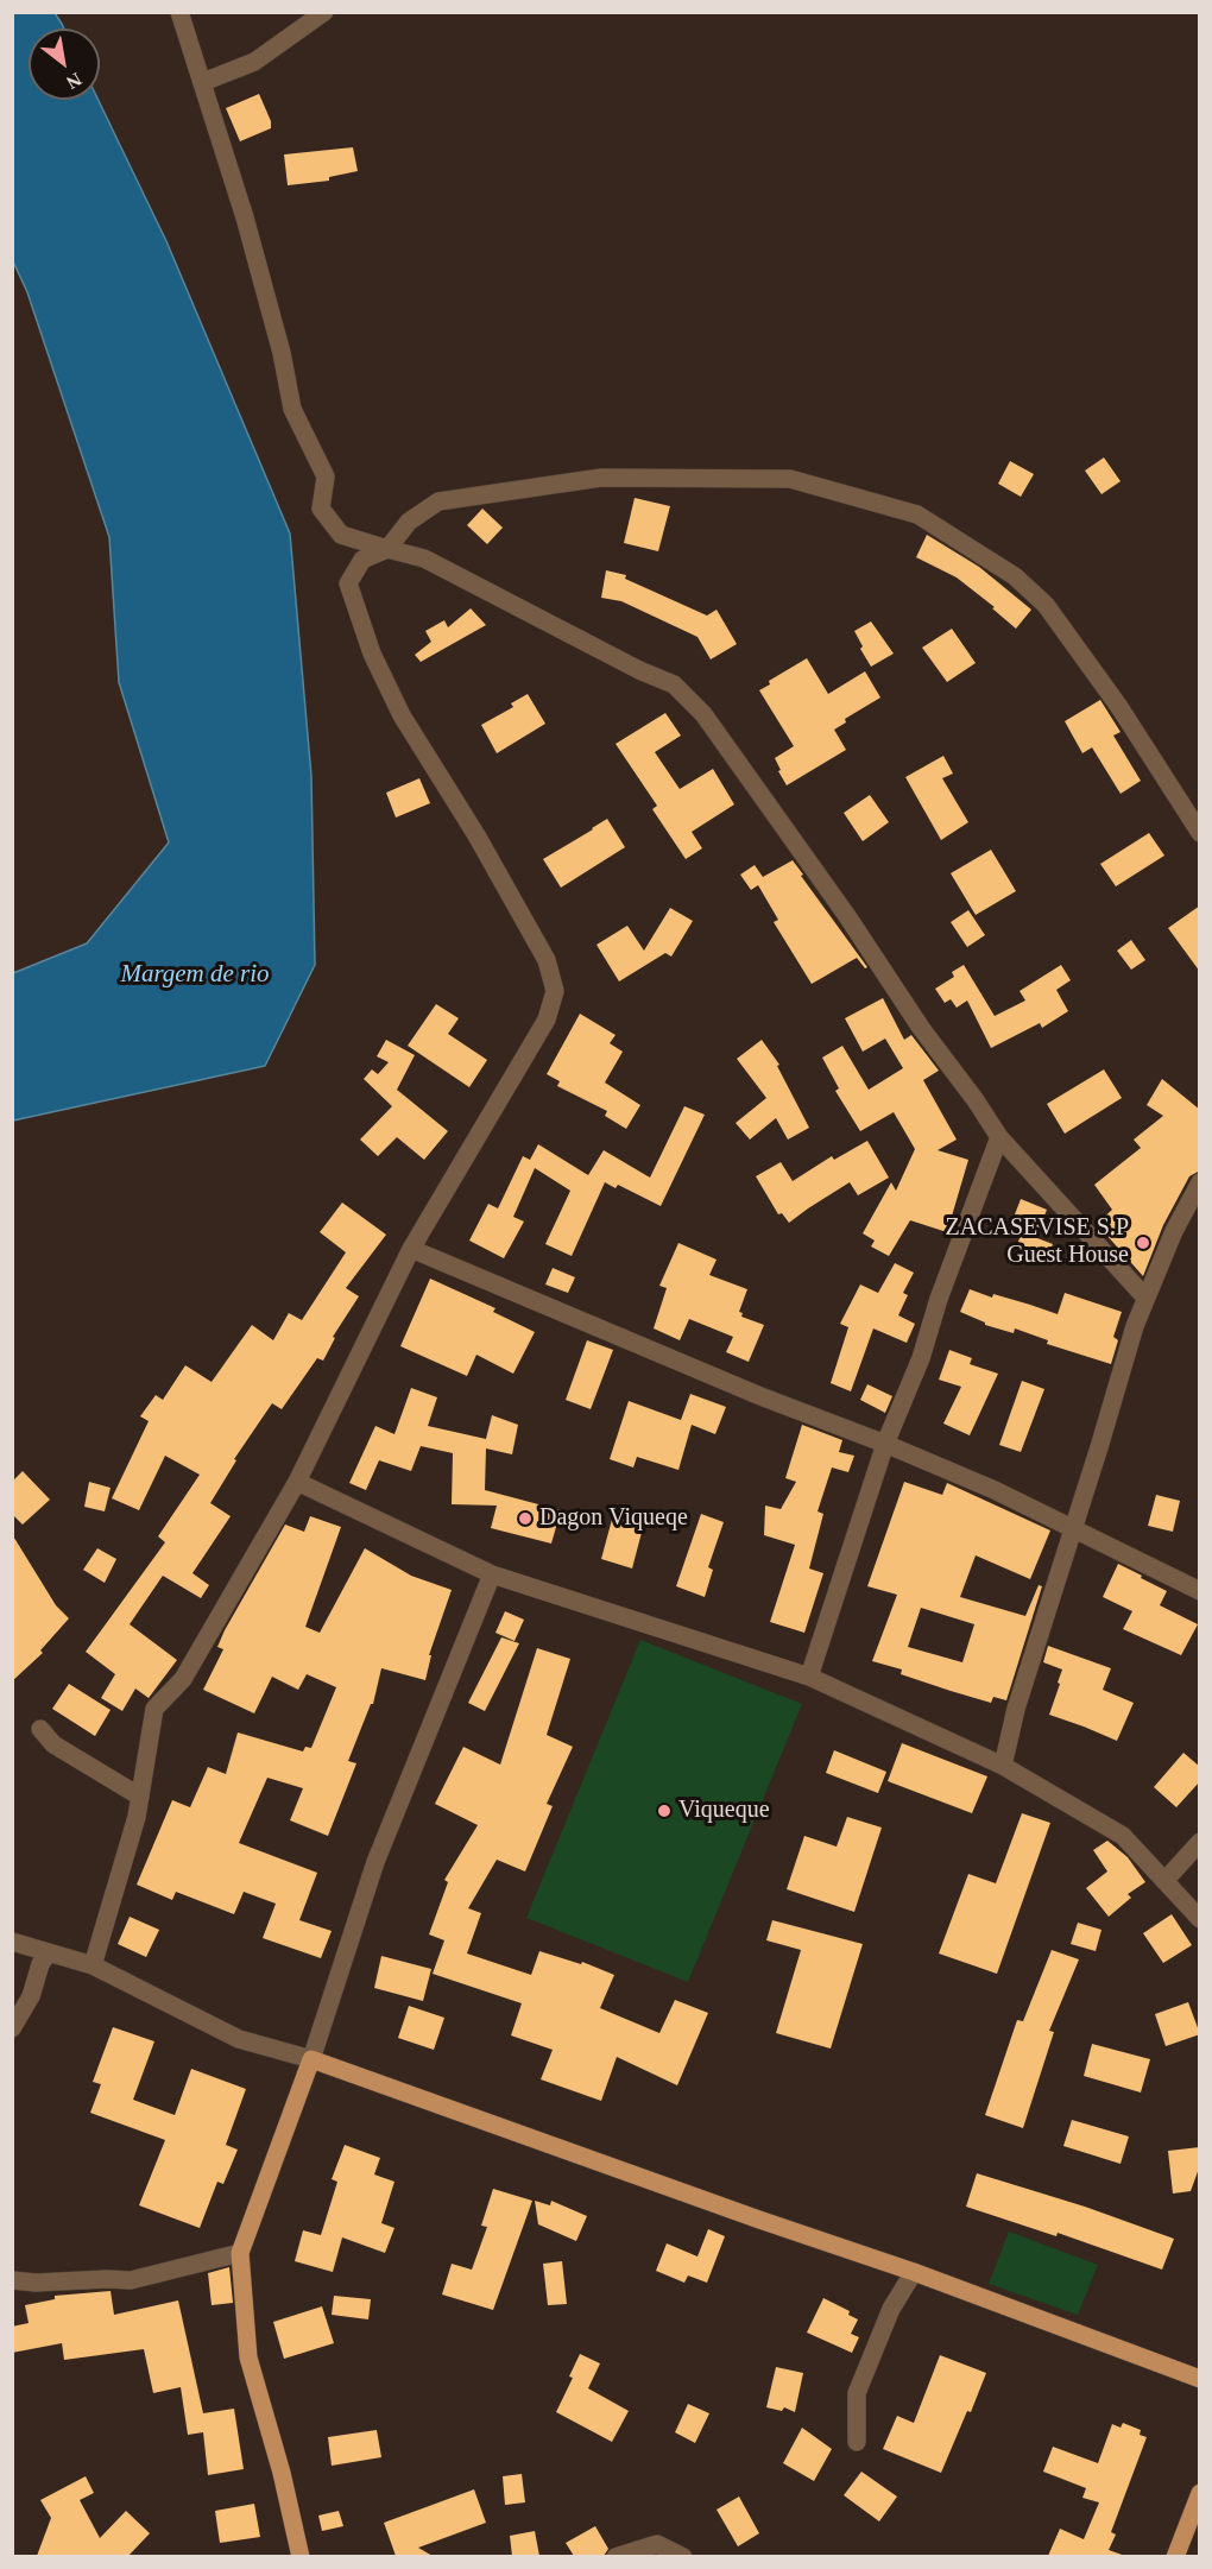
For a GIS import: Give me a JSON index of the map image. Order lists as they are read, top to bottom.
{
  "water": ["Margem de rio"],
  "places": ["ZACASEVISE S.P Guest House", "Dagon Viqueqe", "Viqueque"],
  "north": "bottom right"
}
